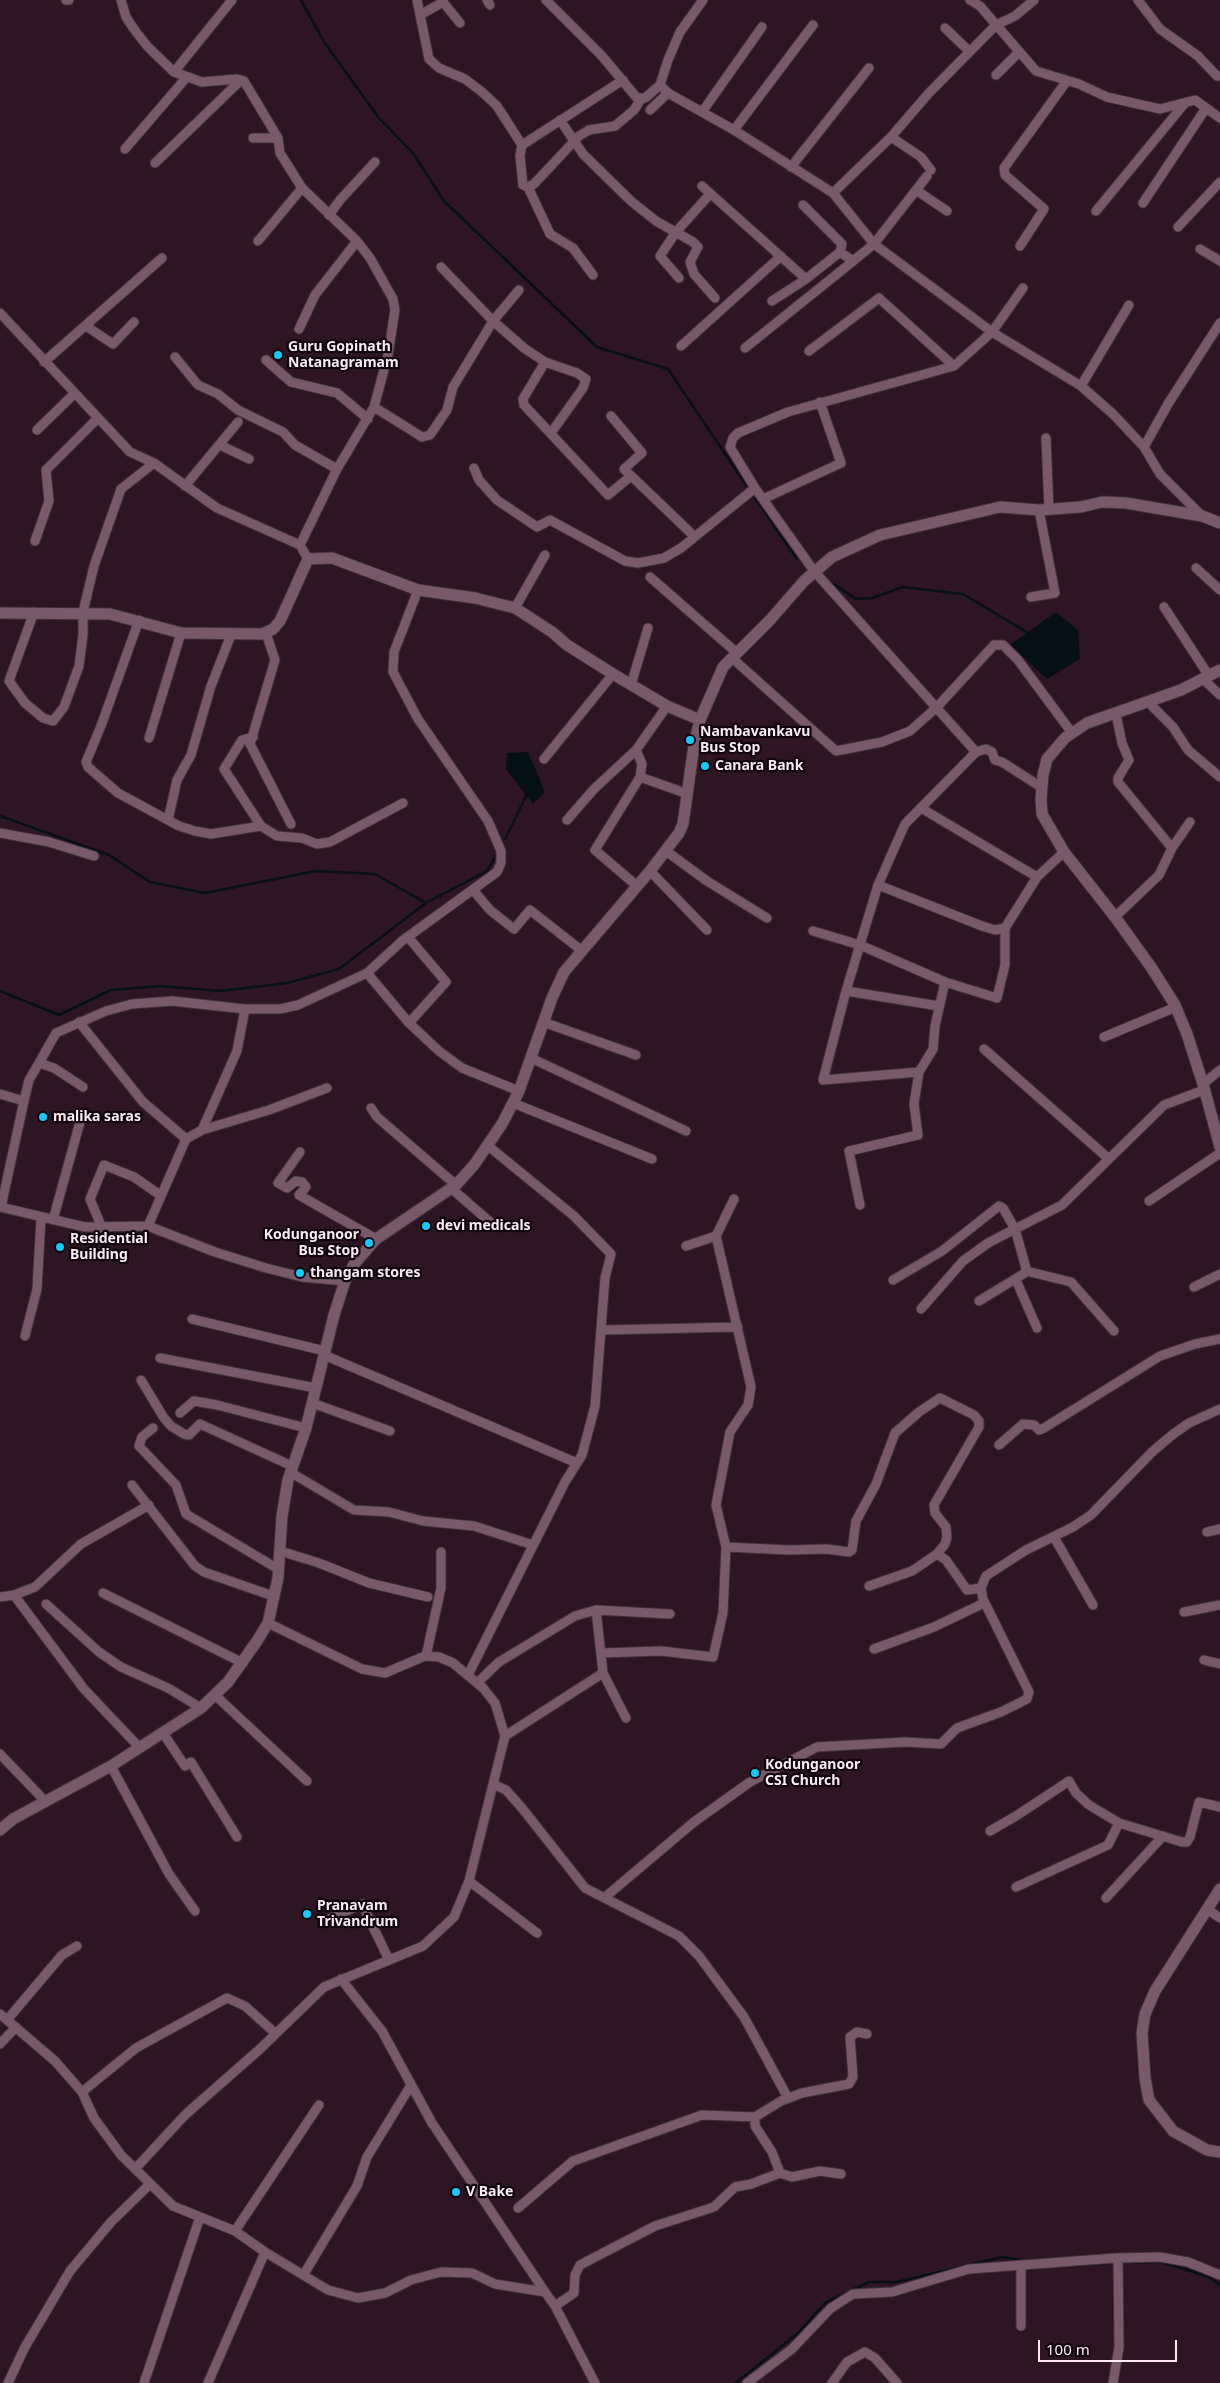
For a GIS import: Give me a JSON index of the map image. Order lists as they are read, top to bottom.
{
  "places": [
    "Guru Gopinath Natanagramam",
    "Nambavankavu Bus Stop",
    "Canara Bank",
    "malika saras",
    "devi medicals",
    "Kodunganoor Bus Stop",
    "Residential Building",
    "thangam stores",
    "Kodunganoor CSI Church",
    "Pranavam Trivandrum",
    "V Bake"
  ],
  "scale_bar": "100 m"
}
